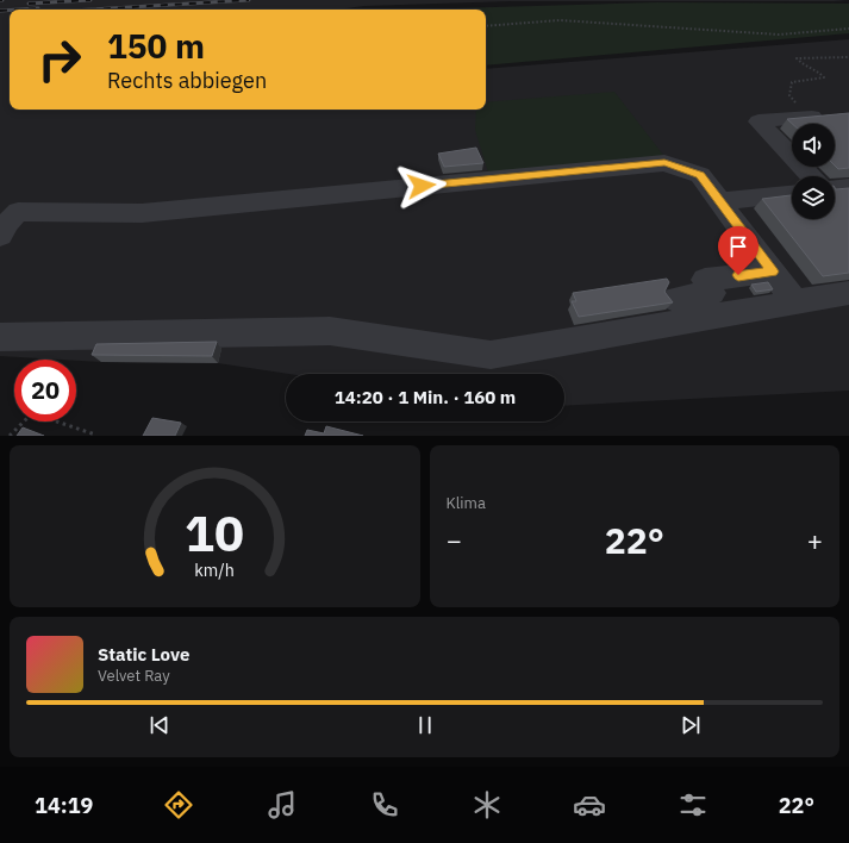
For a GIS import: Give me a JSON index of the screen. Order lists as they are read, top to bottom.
{
  "page": {
    "turn": ["150 m", "Rechts abbiegen"],
    "limit": "20",
    "trip": "14:20 · 1 Min. · 160 m",
    "tile": "Klima",
    "heat": ["−", "22°", "+"],
    "song": ["Static Love", "Velvet Ray"],
    "tabs": ["14:19", "22°"],
    "gauge": ["10", "km/h"]
  }
}
